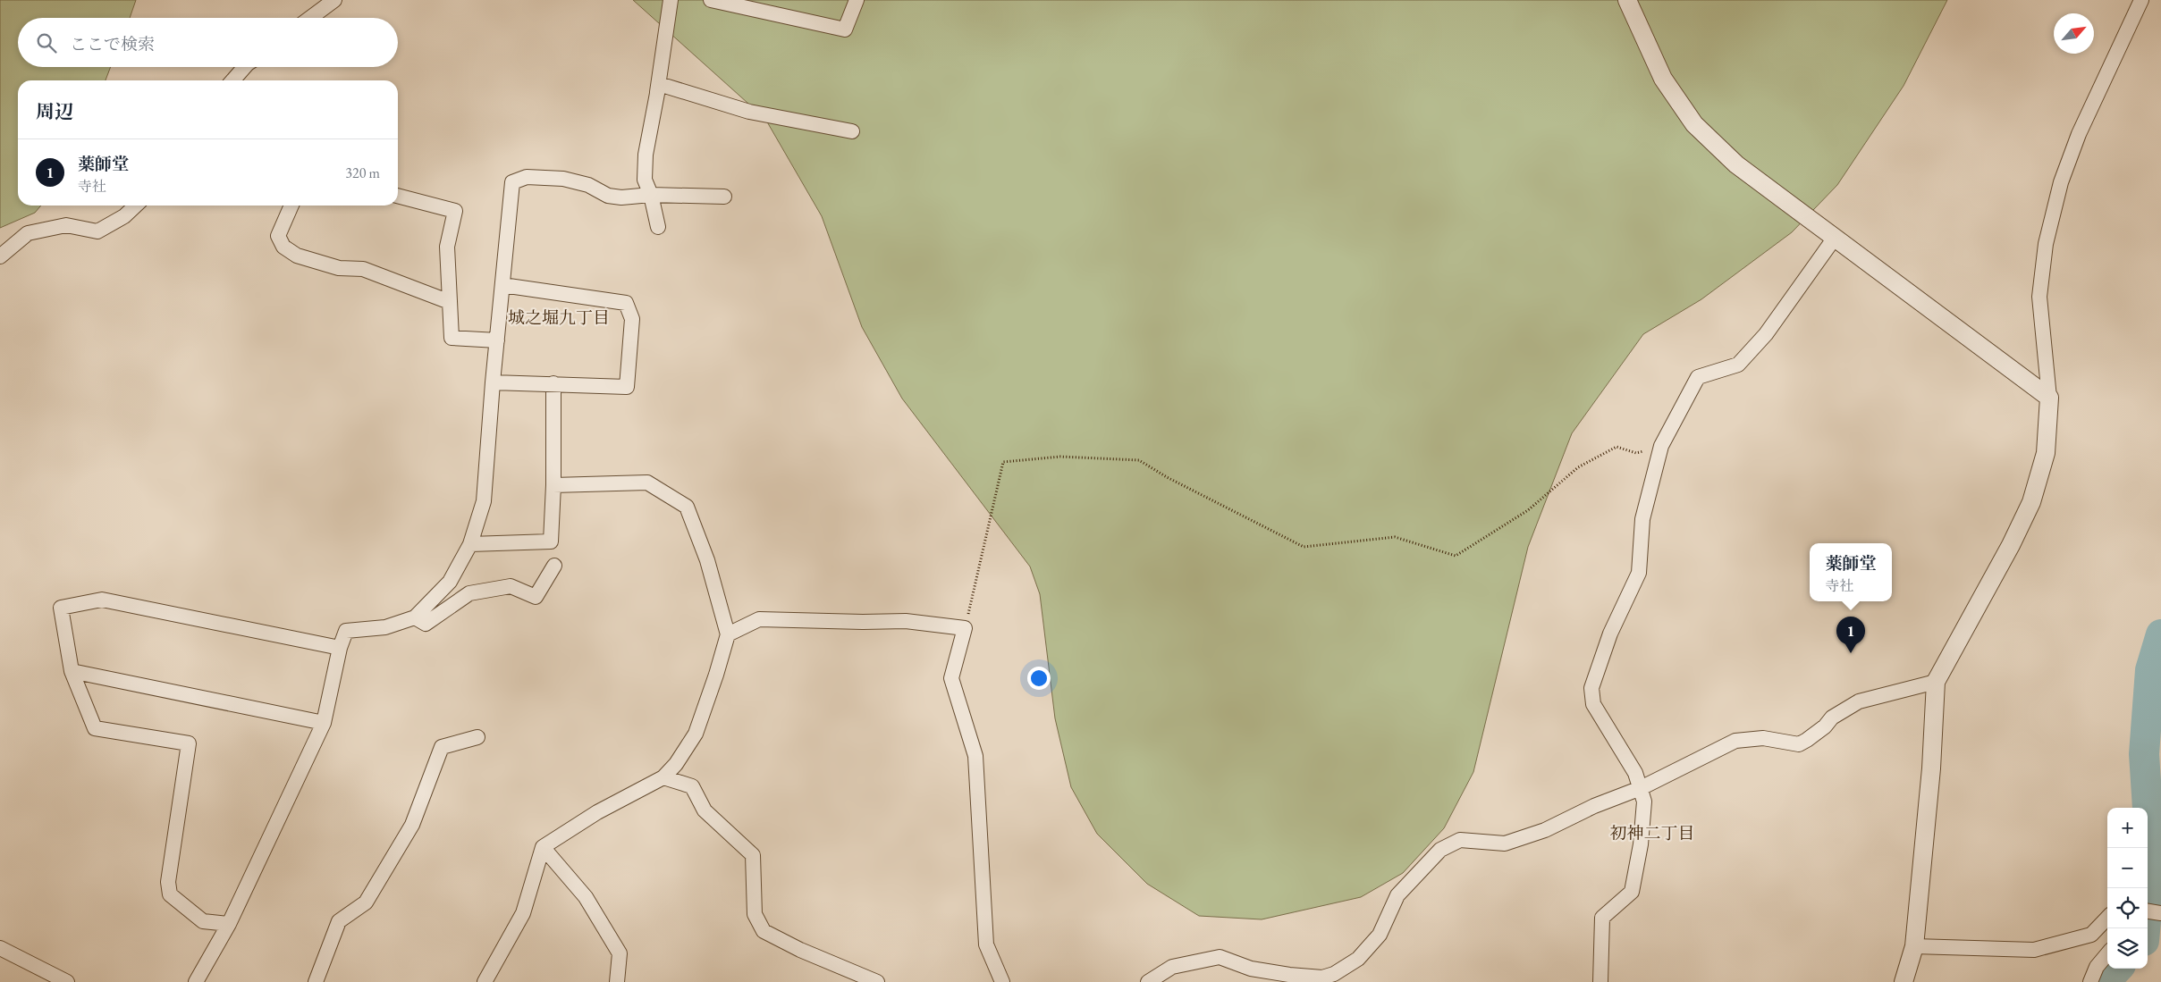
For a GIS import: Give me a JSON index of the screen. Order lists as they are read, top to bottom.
{
  "districts": ["城之堀九丁目", "初神二丁目"],
  "north": "top right",
  "page": {
    "search": "ここで検索",
    "heading": "周辺",
    "list": [
      {
        "mark": "1",
        "name": "薬師堂",
        "note": "寺社",
        "value": "320 m"
      }
    ],
    "popup": ["薬師堂", "寺社"],
    "pins": "1",
    "map_buttons": ["+", "−"]
  }
}
